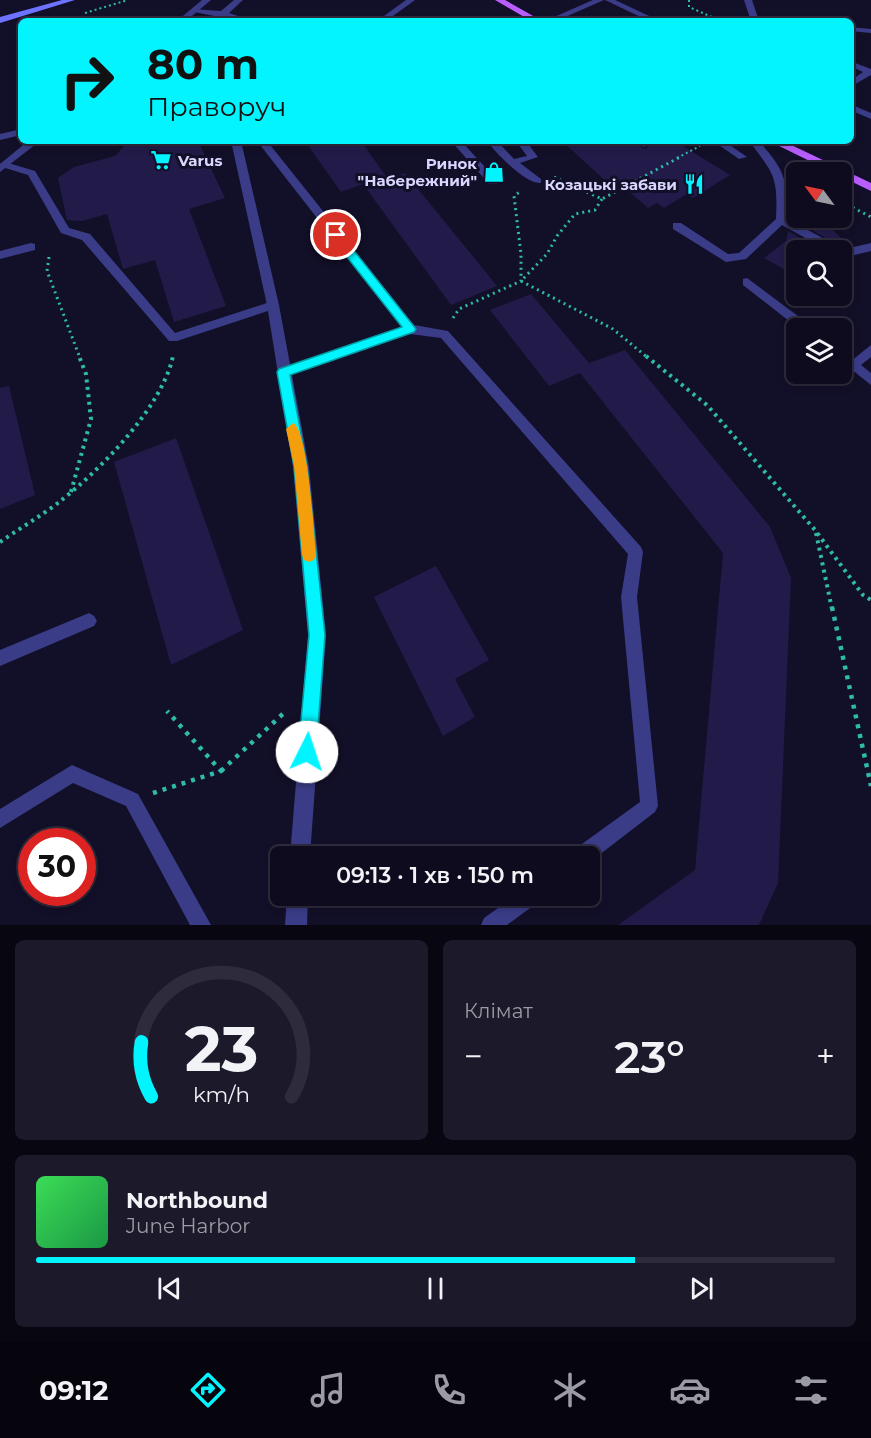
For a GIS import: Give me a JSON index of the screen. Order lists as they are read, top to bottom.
{
  "places": {
    "supermarket": ["Varus"],
    "shop": ["Ринок \"Набережний\""],
    "restaurant": ["Козацькі забави"]
  },
  "north": "top left",
  "page": {
    "turn": ["80 m", "Праворуч"],
    "limit": "30",
    "trip": "09:13 · 1 хв · 150 m",
    "tile": "Клімат",
    "heat": ["−", "23°", "+"],
    "song": ["Northbound", "June Harbor"],
    "tabs": "09:12",
    "gauge": ["23", "km/h"]
  }
}
